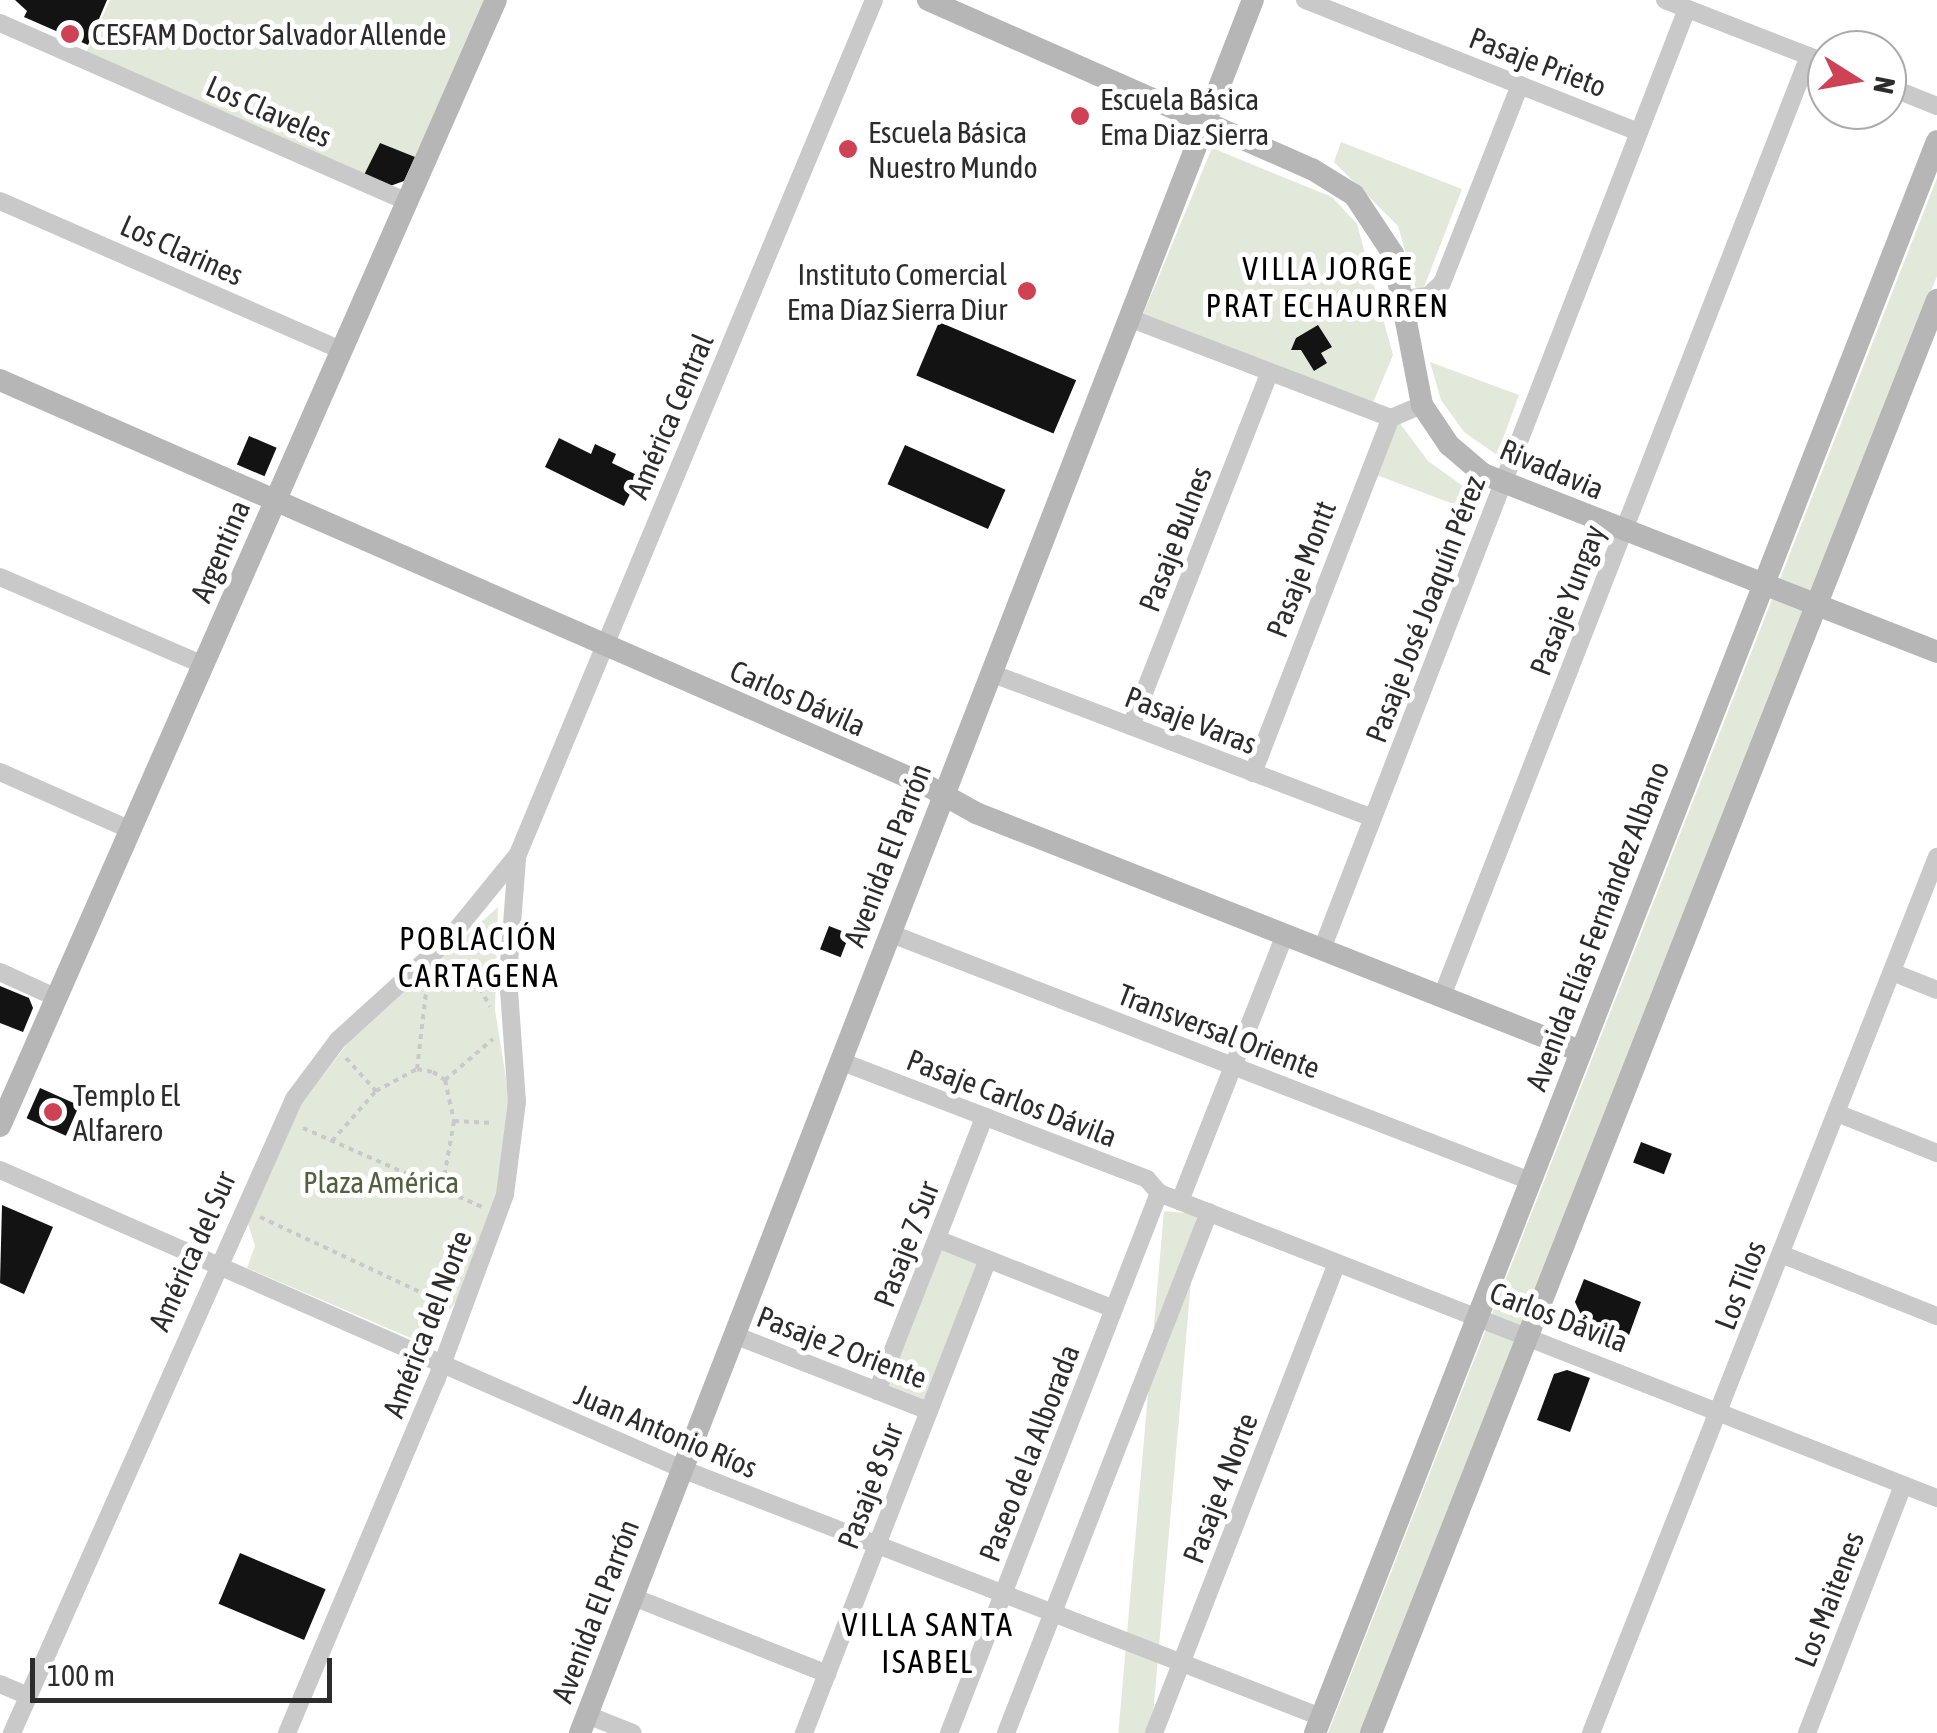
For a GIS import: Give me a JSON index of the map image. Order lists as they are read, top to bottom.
{
  "streets": {
    "main road": [
      "Rivadavia",
      "Argentina",
      "Carlos Dávila",
      "Avenida El Parrón",
      "Avenida Elías Fernández Albano"
    ],
    "street": [
      "Pasaje Prieto",
      "Los Claveles",
      "Los Clarines",
      "América Central",
      "Pasaje Bulnes",
      "Pasaje Montt",
      "Pasaje Yungay",
      "Pasaje José Joaquín Pérez",
      "Pasaje Varas",
      "Transversal Oriente",
      "Pasaje Carlos Dávila",
      "Pasaje 7 Sur",
      "América del Sur",
      "Los Tilos",
      "América del Norte",
      "Pasaje 2 Oriente",
      "Juan Antonio Ríos",
      "Paseo de la Alborada",
      "Pasaje 8 Sur",
      "Pasaje 4 Norte",
      "Los Maitenes"
    ]
  },
  "crossings": [
    ["Pasaje Prieto", "Pasaje José Joaquín Pérez"],
    ["Los Claveles", "Argentina"],
    ["Los Clarines", "Argentina"],
    ["América Central", "Carlos Dávila"],
    ["América Central", "América del Sur"],
    ["América Central", "América del Norte"],
    ["Rivadavia", "Pasaje Yungay"],
    ["Rivadavia", "Pasaje José Joaquín Pérez"],
    ["Rivadavia", "Avenida El Parrón"],
    ["Rivadavia", "Avenida Elías Fernández Albano"],
    ["Pasaje Bulnes", "Pasaje Varas"],
    ["Argentina", "Carlos Dávila"],
    ["Pasaje Montt", "Pasaje Varas"],
    ["Pasaje Yungay", "Carlos Dávila"],
    ["Pasaje José Joaquín Pérez", "Carlos Dávila"],
    ["Pasaje José Joaquín Pérez", "Pasaje Varas"],
    ["Carlos Dávila", "Avenida El Parrón"],
    ["Carlos Dávila", "Avenida Elías Fernández Albano"],
    ["Carlos Dávila", "Pasaje Carlos Dávila"],
    ["Carlos Dávila", "Los Tilos"],
    ["Carlos Dávila", "Paseo de la Alborada"],
    ["Carlos Dávila", "Pasaje 4 Norte"],
    ["Carlos Dávila", "Los Maitenes"],
    ["Pasaje Varas", "Avenida El Parrón"],
    ["Avenida El Parrón", "Transversal Oriente"],
    ["Avenida El Parrón", "Pasaje Carlos Dávila"],
    ["Avenida El Parrón", "Pasaje 2 Oriente"],
    ["Avenida El Parrón", "Juan Antonio Ríos"],
    ["Avenida Elías Fernández Albano", "Transversal Oriente"],
    ["Avenida Elías Fernández Albano", "Juan Antonio Ríos"],
    ["Pasaje Carlos Dávila", "Pasaje 7 Sur"],
    ["Pasaje Carlos Dávila", "Paseo de la Alborada"],
    ["Pasaje 7 Sur", "Pasaje 2 Oriente"],
    ["América del Sur", "América del Norte"],
    ["América del Sur", "Juan Antonio Ríos"],
    ["América del Norte", "Juan Antonio Ríos"],
    ["Pasaje 2 Oriente", "Pasaje 8 Sur"],
    ["Juan Antonio Ríos", "Paseo de la Alborada"],
    ["Juan Antonio Ríos", "Pasaje 8 Sur"],
    ["Juan Antonio Ríos", "Pasaje 4 Norte"]
  ],
  "districts": ["VILLA JORGE PRAT ECHAURREN", "POBLACIÓN CARTAGENA", "VILLA SANTA ISABEL"],
  "parks": ["Plaza América"],
  "places": [
    "CESFAM Doctor Salvador Allende",
    "Escuela Básica Ema Diaz Sierra",
    "Escuela Básica Nuestro Mundo",
    "Instituto Comercial Ema Díaz Sierra Diur",
    "Templo El Alfarero"
  ],
  "scale_bar": "100 m",
  "north": "right"
}
